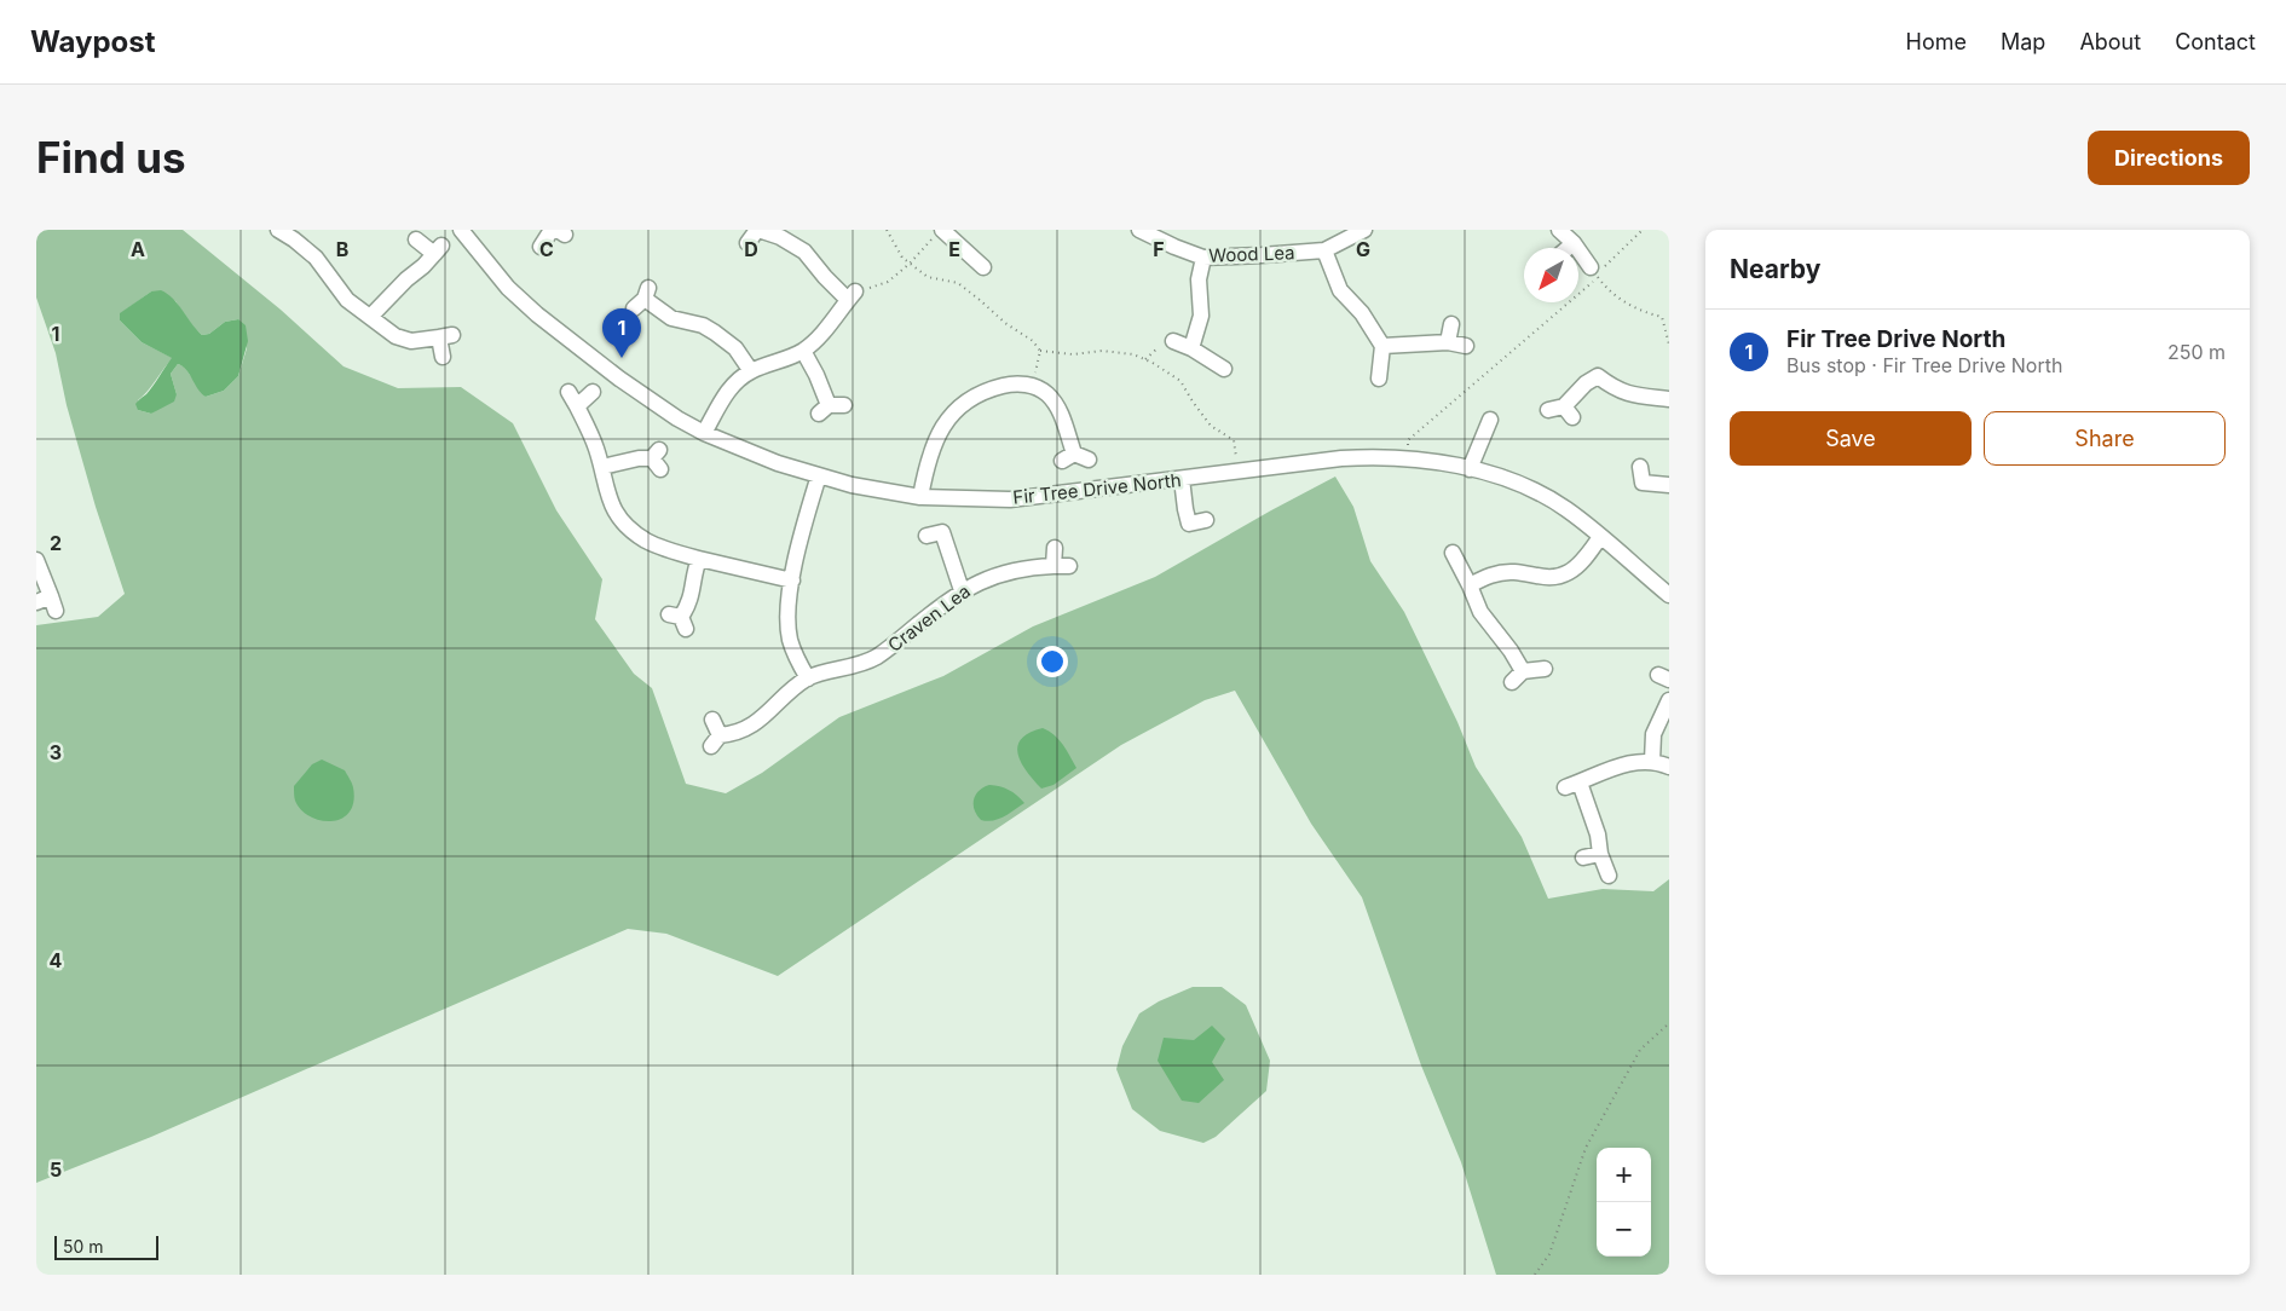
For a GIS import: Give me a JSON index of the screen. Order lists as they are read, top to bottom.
{
  "streets": {
    "street": ["Wood Lea", "Fir Tree Drive North", "Craven Lea"]
  },
  "scale_bar": "50 m",
  "north": "bottom left",
  "page": {
    "header": "Waypost",
    "nav": [
      "Home",
      "Map",
      "About",
      "Contact"
    ],
    "buttons": [
      "Directions",
      ["Save", "Share"]
    ],
    "title": "Find us",
    "heading": "Nearby",
    "pins": "1",
    "list": [
      {
        "mark": "1",
        "name": "Fir Tree Drive North",
        "note": "Bus stop · Fir Tree Drive North",
        "value": "250 m"
      }
    ],
    "map_buttons": ["+", "−"],
    "scale": "50 m"
  },
  "grid": {
    "columns": [
      "A",
      "B",
      "C",
      "D",
      "E",
      "F",
      "G"
    ],
    "rows": [
      "1",
      "2",
      "3",
      "4",
      "5"
    ]
  }
}
